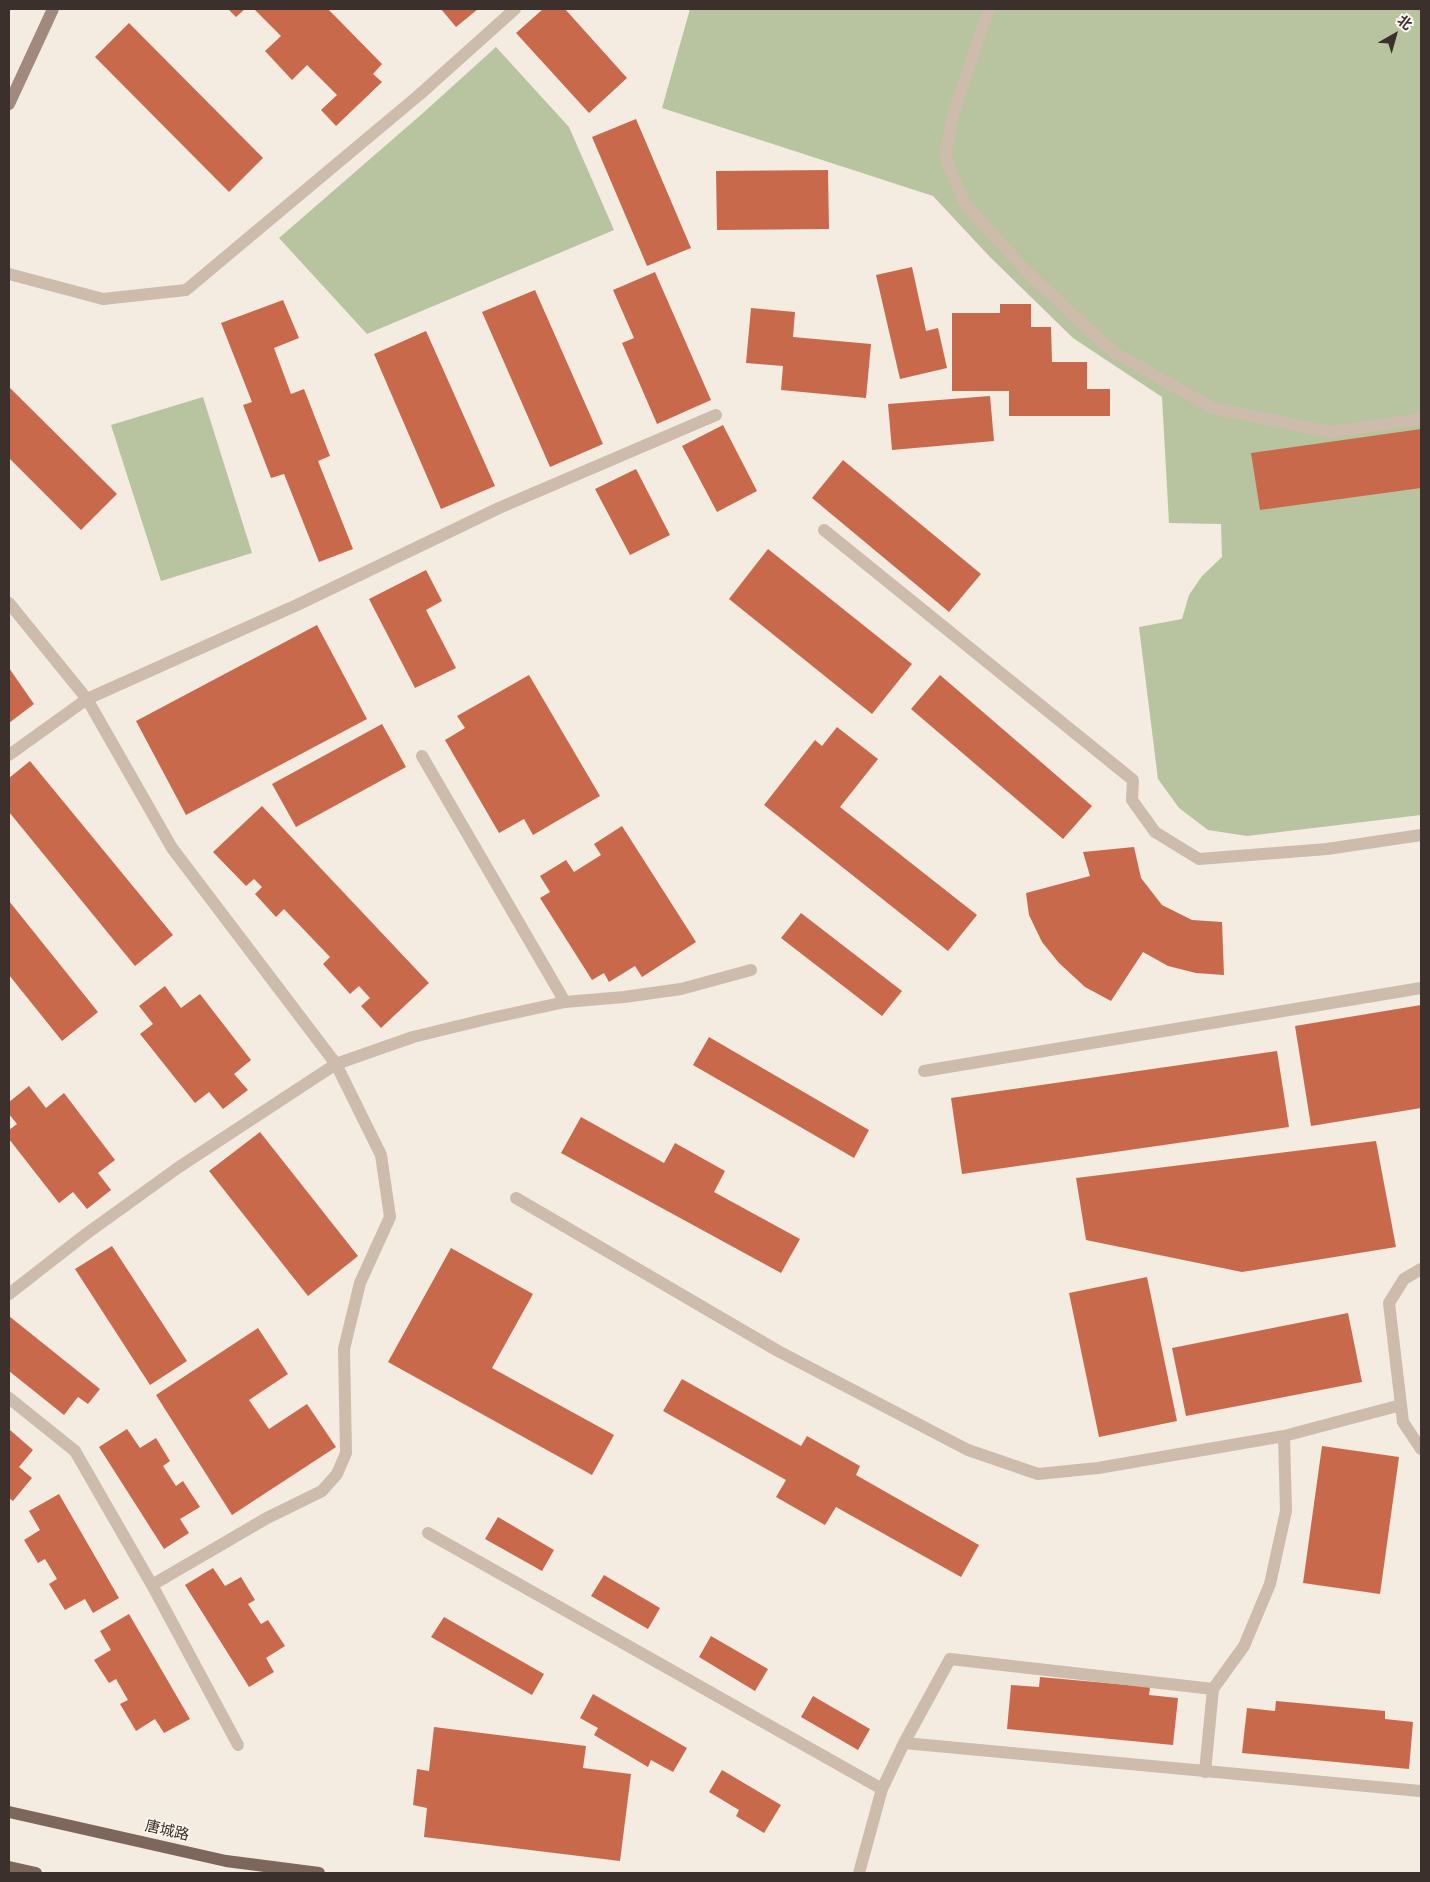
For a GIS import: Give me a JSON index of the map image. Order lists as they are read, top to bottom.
{
  "streets": {
    "main road": ["唐城路"]
  },
  "north": "top right"
}
